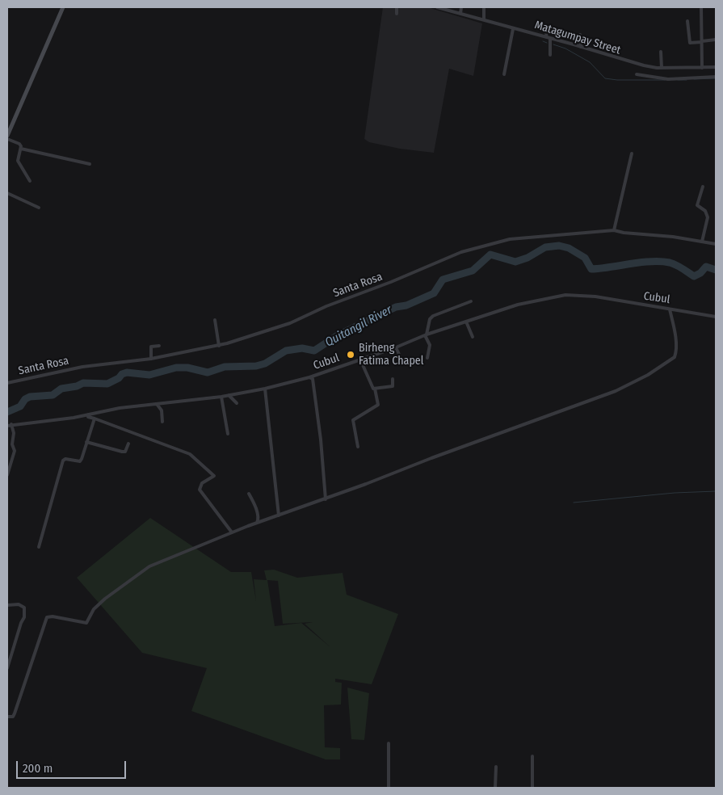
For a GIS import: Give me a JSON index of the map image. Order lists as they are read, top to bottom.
{
  "streets": {
    "street": ["Matagumpay Street", "Santa Rosa", "Cubul"]
  },
  "water": ["Quitangil River"],
  "places": ["Birheng Fatima Chapel"],
  "scale_bar": "200 m"
}
